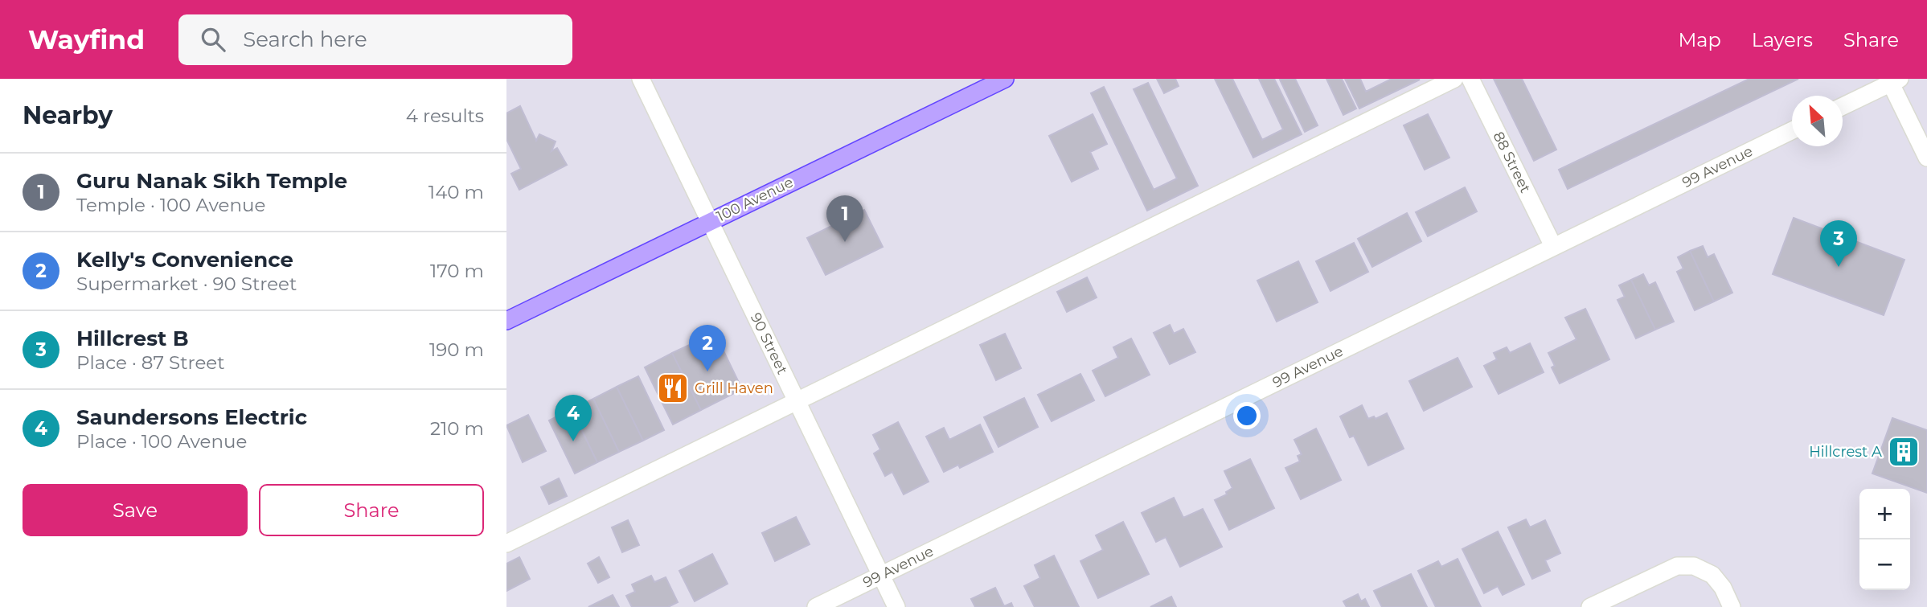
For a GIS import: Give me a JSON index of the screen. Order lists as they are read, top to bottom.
{
  "streets": {
    "main road": ["100 Avenue"],
    "street": ["88 Street", "99 Avenue", "90 Street"]
  },
  "crossings": [
    ["88 Street", "99 Avenue"],
    ["99 Avenue", "90 Street"],
    ["100 Avenue", "90 Street"]
  ],
  "places": {
    "restaurant": ["Grill Haven"],
    "building": ["Hillcrest A"]
  },
  "north": "top left",
  "page": {
    "header": "Wayfind",
    "search": "Search here",
    "nav": ["Map", "Layers", "Share"],
    "heading": ["Nearby", "4 results"],
    "list": [
      {
        "mark": "1",
        "name": "Guru Nanak Sikh Temple",
        "note": "Temple · 100 Avenue",
        "value": "140 m"
      },
      {
        "mark": "2",
        "name": "Kelly's Convenience",
        "note": "Supermarket · 90 Street",
        "value": "170 m"
      },
      {
        "mark": "3",
        "name": "Hillcrest B",
        "note": "Place · 87 Street",
        "value": "190 m"
      },
      {
        "mark": "4",
        "name": "Saundersons Electric",
        "note": "Place · 100 Avenue",
        "value": "210 m"
      }
    ],
    "pins": [
      "1",
      "3",
      "2",
      "4"
    ],
    "buttons": ["Save", "Share"],
    "map_buttons": ["+", "−"]
  }
}
